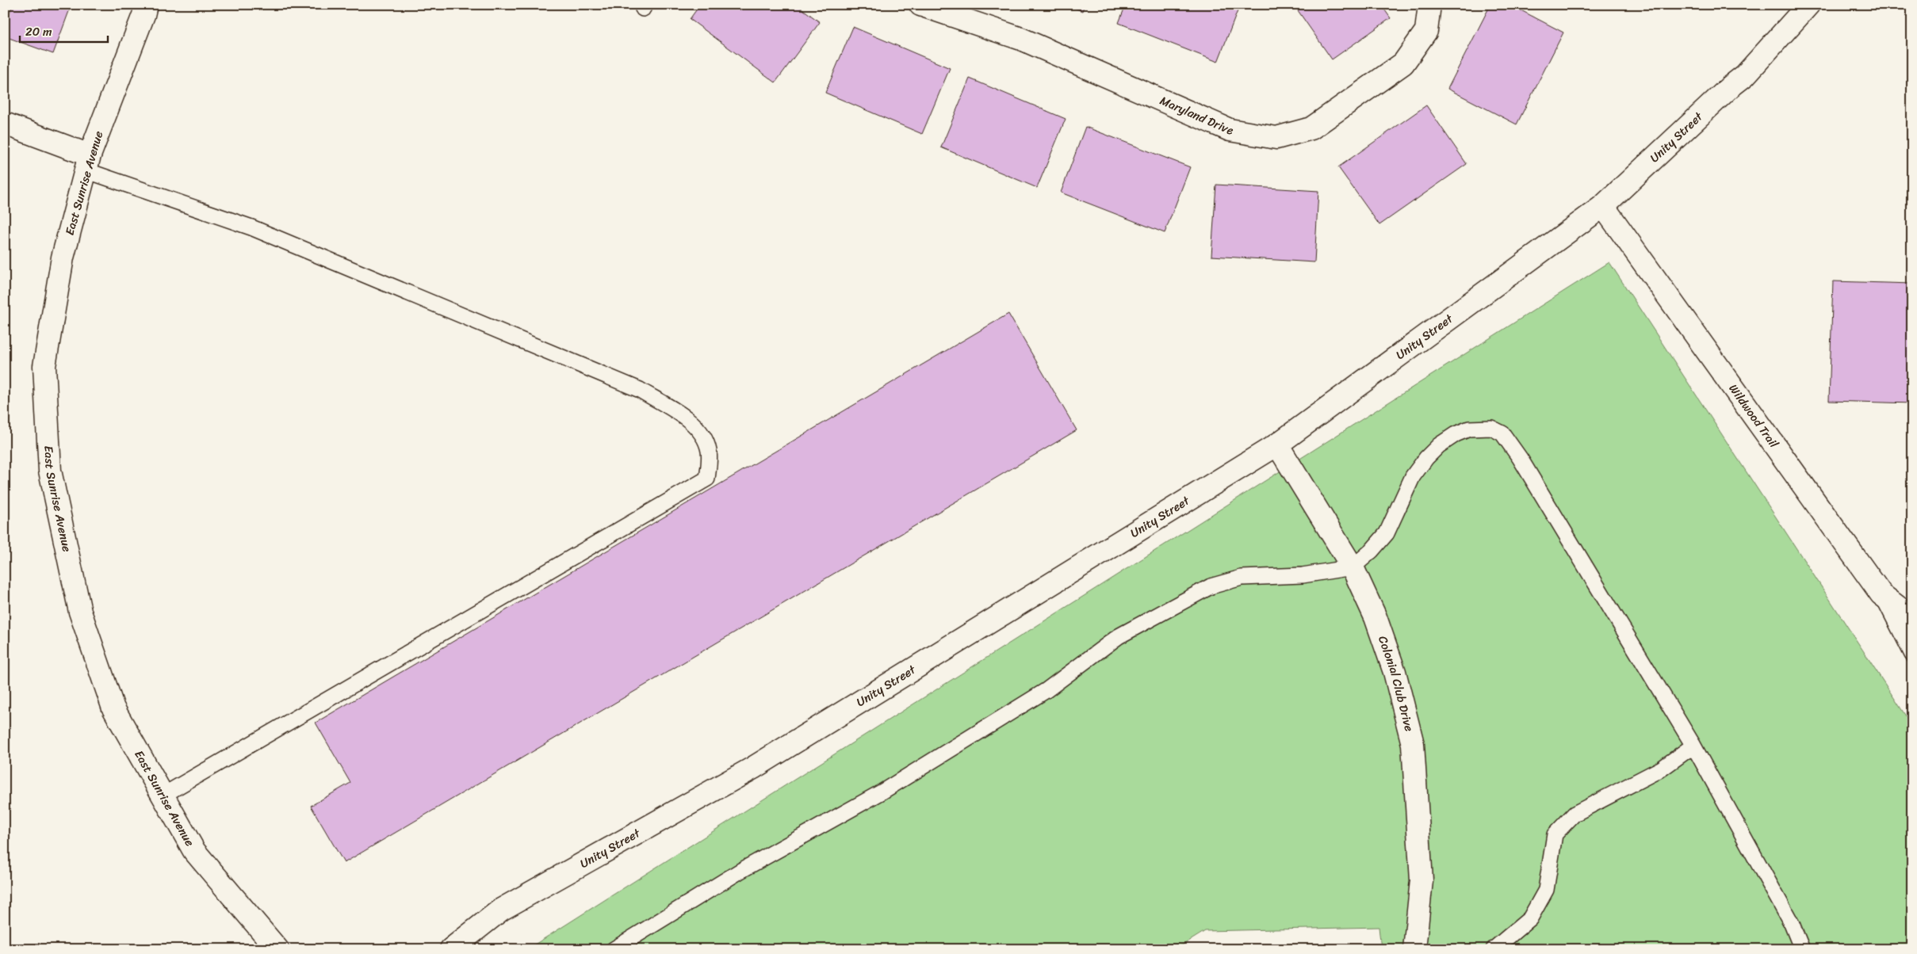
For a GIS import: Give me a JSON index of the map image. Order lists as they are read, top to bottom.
{
  "streets": {
    "street": [
      "Maryland Drive",
      "Unity Street",
      "East Sunrise Avenue",
      "Wildwood Trail",
      "Colonial Club Drive"
    ]
  },
  "crossings": [
    ["Unity Street", "Wildwood Trail"],
    ["Unity Street", "Colonial Club Drive"]
  ],
  "scale_bar": "20 m"
}
